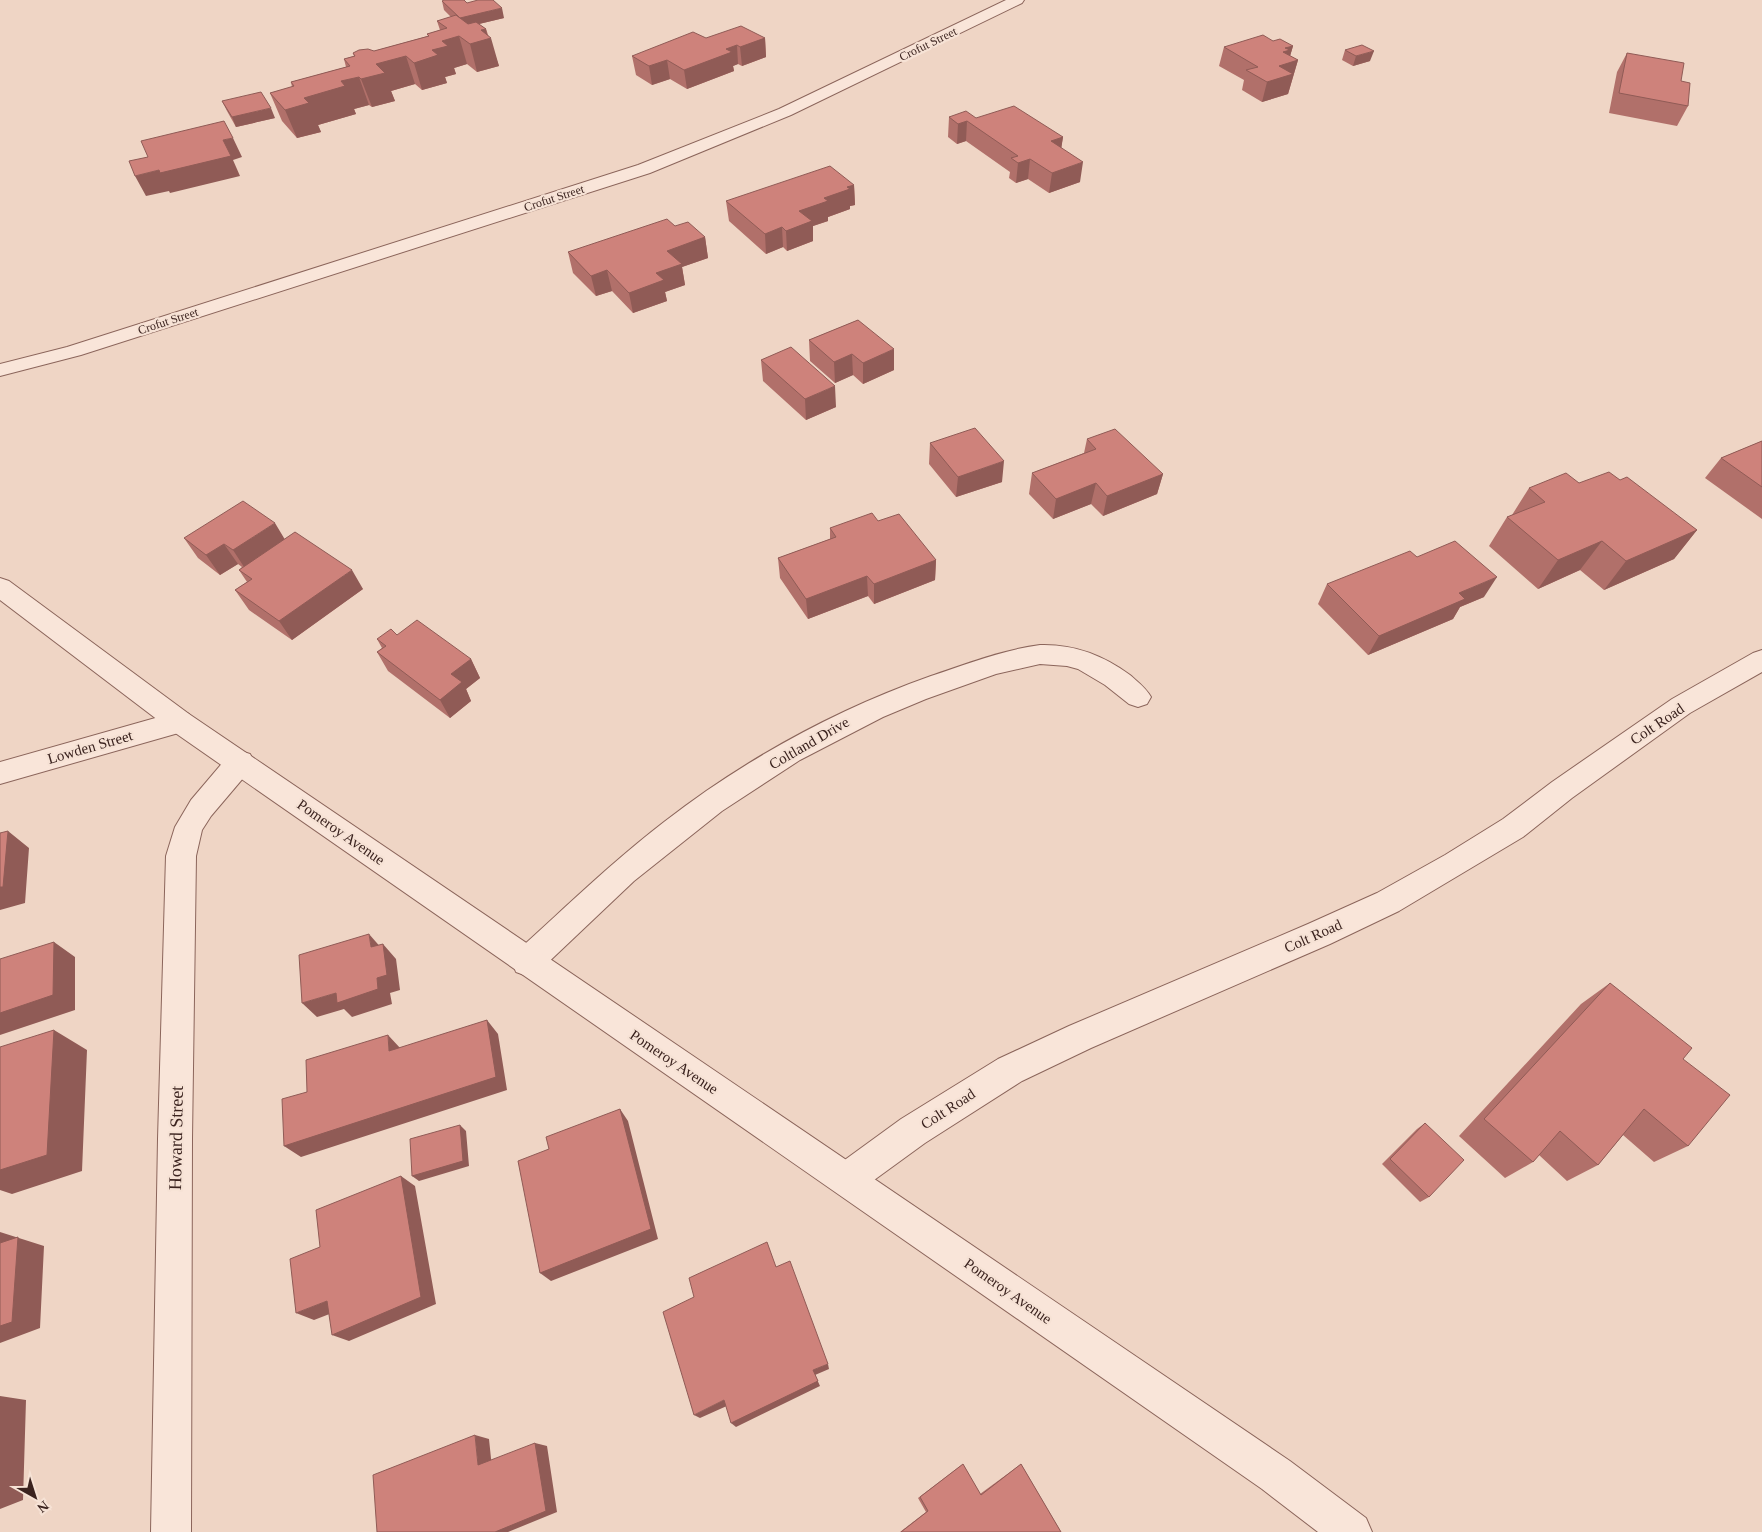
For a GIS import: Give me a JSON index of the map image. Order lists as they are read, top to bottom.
{
  "streets": {
    "street": [
      "Crofut Street",
      "Colt Road",
      "Coltland Drive",
      "Lowden Street",
      "Pomeroy Avenue",
      "Howard Street"
    ]
  },
  "crossings": [
    ["Colt Road", "Pomeroy Avenue"],
    ["Coltland Drive", "Pomeroy Avenue"],
    ["Lowden Street", "Pomeroy Avenue"],
    ["Pomeroy Avenue", "Howard Street"]
  ],
  "north": "bottom right"
}
